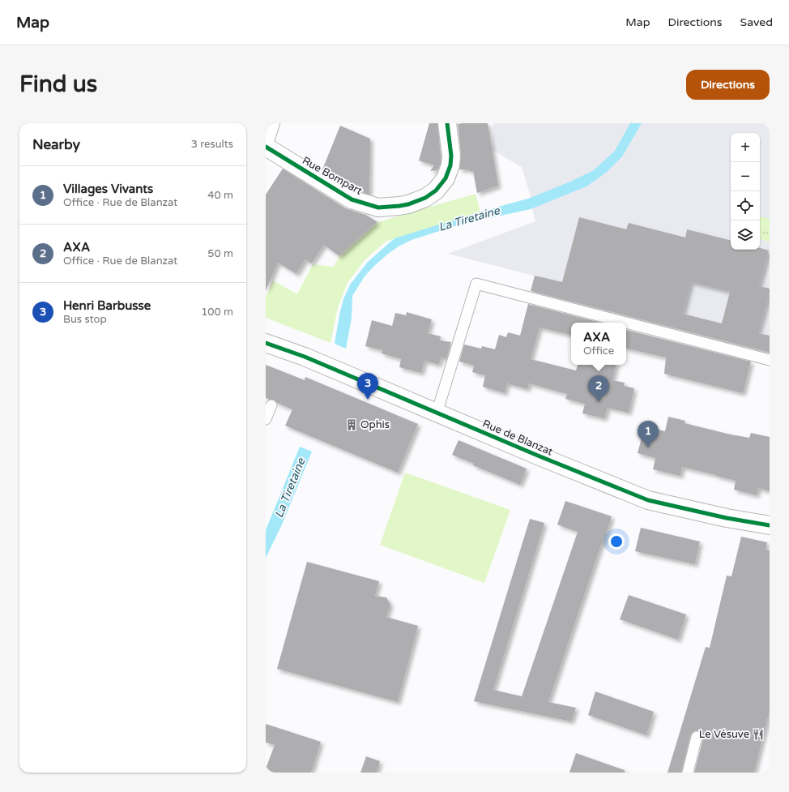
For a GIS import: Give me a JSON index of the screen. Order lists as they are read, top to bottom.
{
  "streets": {
    "street": ["Rue Bompart", "Rue de Blanzat"]
  },
  "water": ["La Tiretaine"],
  "places": {
    "building": ["Ophis"],
    "restaurant": ["Le Vésuve"]
  },
  "page": {
    "header": "Map",
    "nav": ["Map", "Directions", "Saved"],
    "buttons": "Directions",
    "title": "Find us",
    "heading": ["Nearby", "3 results"],
    "map_buttons": ["+", "−"],
    "list": [
      {
        "mark": "1",
        "name": "Villages Vivants",
        "note": "Office · Rue de Blanzat",
        "value": "40 m"
      },
      {
        "mark": "2",
        "name": "AXA",
        "note": "Office · Rue de Blanzat",
        "value": "50 m"
      },
      {
        "mark": "3",
        "name": "Henri Barbusse",
        "note": "Bus stop",
        "value": "100 m"
      }
    ],
    "popup": ["AXA", "Office"],
    "pins": ["3", "2", "1"]
  }
}
